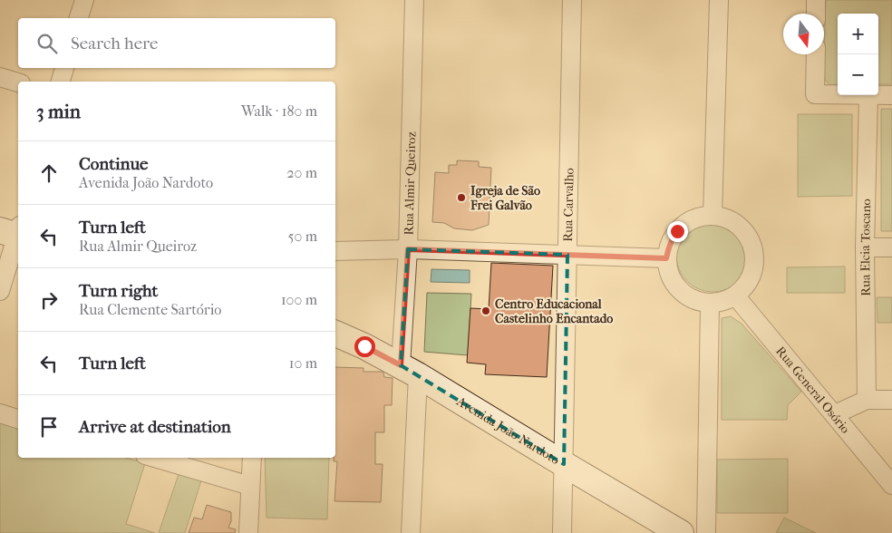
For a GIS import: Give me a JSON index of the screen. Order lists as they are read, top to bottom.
{
  "streets": {
    "street": [
      "Rua Almir Queiroz",
      "Rua Carvalho",
      "Rua Elcia Toscano",
      "Rua General Osório",
      "Avenida João Nardoto"
    ]
  },
  "crossings": [
    ["Rua Almir Queiroz", "Avenida João Nardoto"],
    ["Rua Carvalho", "Avenida João Nardoto"]
  ],
  "places": ["Igreja de São Frei Galvão", "Centro Educacional Castelinho Encantado"],
  "north": "bottom",
  "page": {
    "map_buttons": ["+", "−"],
    "search": "Search here",
    "heading": ["3 min", "Walk · 180 m"],
    "list": [
      ["Continue", "Avenida João Nardoto", "20 m"],
      ["Turn left", "Rua Almir Queiroz", "50 m"],
      ["Turn right", "Rua Clemente Sartório", "100 m"],
      ["Turn left", "10 m"],
      "Arrive at destination"
    ]
  }
}
